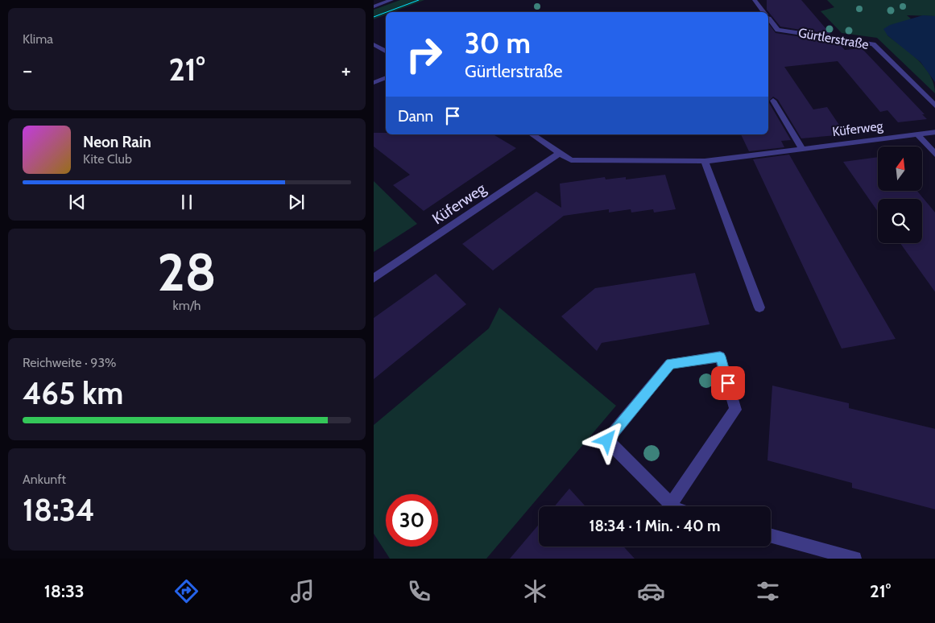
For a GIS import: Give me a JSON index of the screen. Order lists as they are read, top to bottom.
{
  "streets": {
    "street": ["Gürtlerstraße", "Küferweg"]
  },
  "north": "top",
  "page": {
    "tile": [
      "Klima",
      ["28", "km/h"],
      ["Reichweite · 93%", "465 km"],
      ["Ankunft", "18:34"]
    ],
    "turn": ["30 m", "Gürtlerstraße"],
    "heat": ["−", "21°", "+"],
    "then": "Dann",
    "song": ["Neon Rain", "Kite Club"],
    "limit": "30",
    "trip": "18:34 · 1 Min. · 40 m",
    "tabs": ["18:33", "21°"]
  }
}
